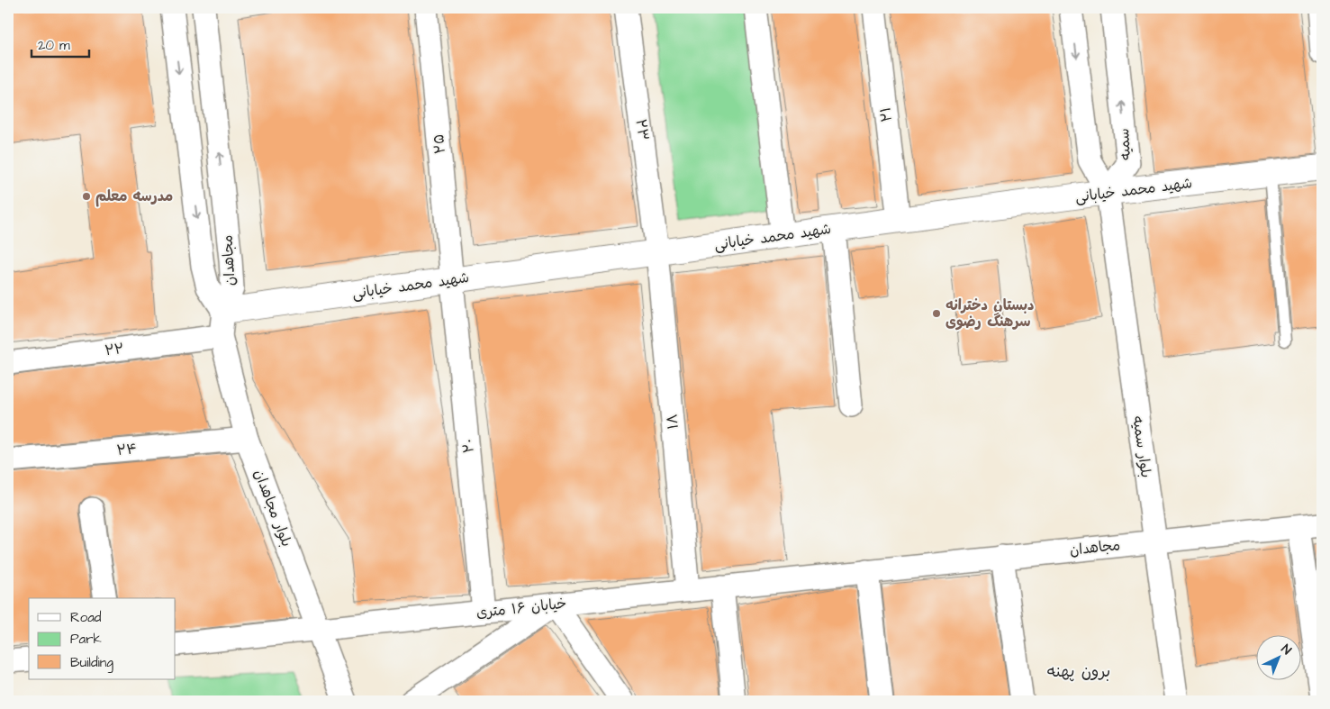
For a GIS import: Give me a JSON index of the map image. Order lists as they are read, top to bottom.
{
  "streets": {
    "street": [
      "۲۱",
      "۲۳",
      "۲۵",
      "سمیه",
      "شهید محمد خیابانی",
      "مجاهدان",
      "۲۲",
      "۱۸",
      "۲۰",
      "بلوار سمیه",
      "۲۴",
      "بلوار مجاهدان",
      "خیابان ۱۶ متری"
    ]
  },
  "crossings": [
    ["۲۱", "شهید محمد خیابانی"],
    ["۲۳", "شهید محمد خیابانی"],
    ["۲۳", "۱۸"],
    ["۲۵", "شهید محمد خیابانی"],
    ["۲۵", "۲۰"],
    ["سمیه", "شهید محمد خیابانی"],
    ["سمیه", "بلوار سمیه"],
    ["شهید محمد خیابانی", "مجاهدان"],
    ["شهید محمد خیابانی", "۱۸"],
    ["شهید محمد خیابانی", "۲۰"],
    ["شهید محمد خیابانی", "بلوار سمیه"],
    ["شهید محمد خیابانی", "بلوار مجاهدان"],
    ["مجاهدان", "بلوار سمیه"],
    ["مجاهدان", "بلوار مجاهدان"],
    ["مجاهدان", "خیابان ۱۶ متری"],
    ["۲۲", "بلوار مجاهدان"],
    ["۱۸", "خیابان ۱۶ متری"],
    ["۲۰", "خیابان ۱۶ متری"],
    ["۲۴", "بلوار مجاهدان"],
    ["بلوار مجاهدان", "خیابان ۱۶ متری"]
  ],
  "districts": ["برون پهنه"],
  "places": ["مدرسه معلم", "دبستان دخترانه سرهنگ رضوی"],
  "legend": ["Road", "Park", "Building"],
  "scale_bar": "20 m",
  "north": "top right"
}
